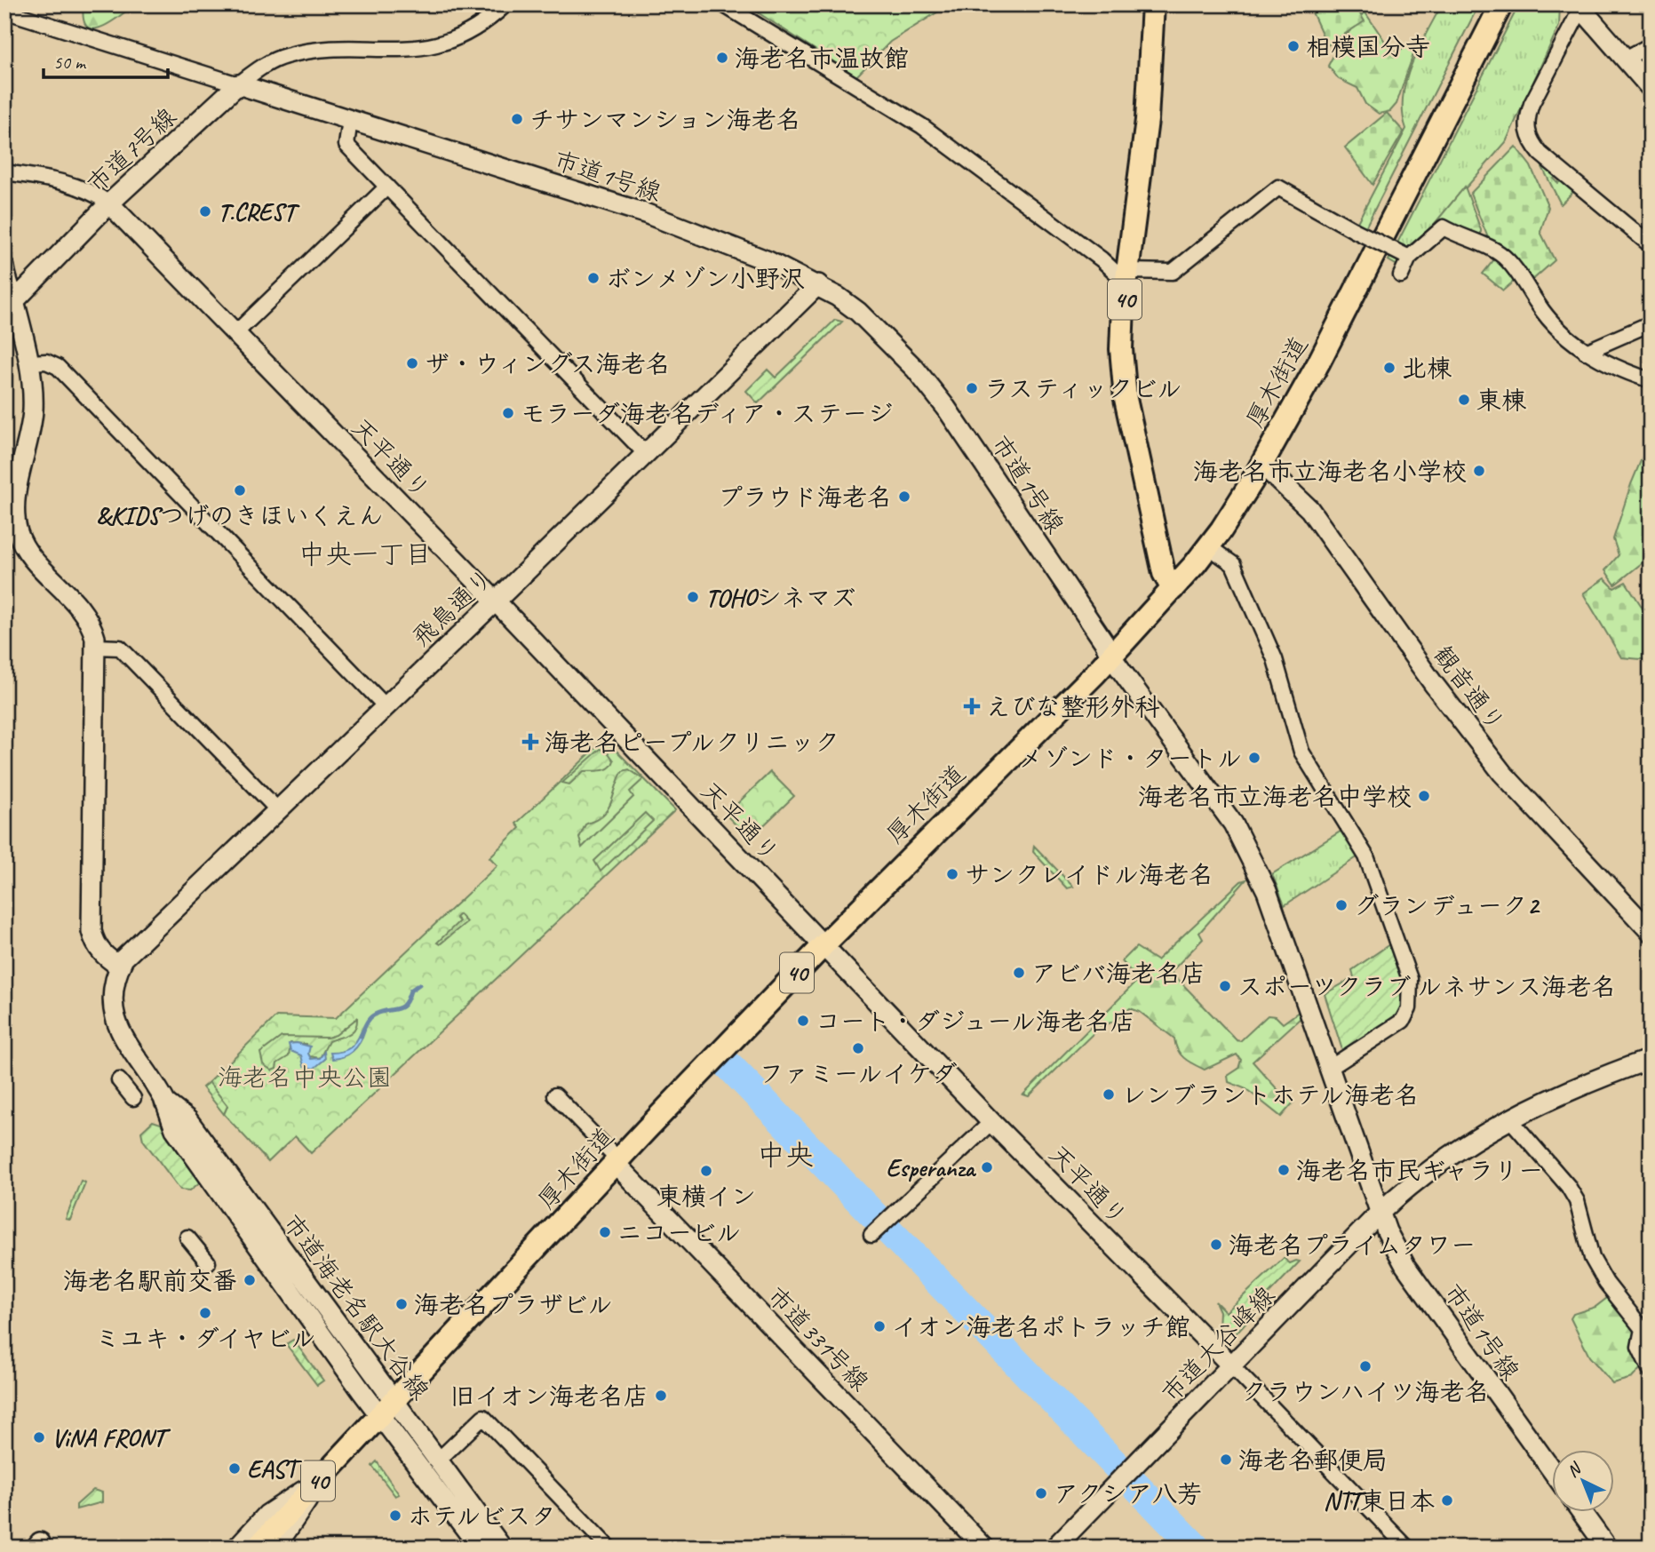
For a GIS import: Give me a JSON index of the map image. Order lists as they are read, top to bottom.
{
  "streets": {
    "main road": ["40", "厚木街道"],
    "street": [
      "市道7号線",
      "市道1号線",
      "天平通り",
      "飛鳥通り",
      "観音通り",
      "市道海老名駅大谷線",
      "市道331号線",
      "市道大谷峰線"
    ]
  },
  "crossings": [
    ["市道7号線", "市道1号線"],
    ["市道7号線", "天平通り"],
    ["市道1号線", "厚木街道"],
    ["市道1号線", "飛鳥通り"],
    ["市道1号線", "市道大谷峰線"],
    ["40", "厚木街道"],
    ["厚木街道", "天平通り"],
    ["厚木街道", "観音通り"],
    ["厚木街道", "市道海老名駅大谷線"],
    ["厚木街道", "市道331号線"],
    ["天平通り", "飛鳥通り"],
    ["天平通り", "市道大谷峰線"],
    ["飛鳥通り", "市道海老名駅大谷線"]
  ],
  "districts": ["中央一丁目", "中央"],
  "parks": ["海老名中央公園"],
  "places": {
    "other": [
      "相模国分寺",
      "海老名市温故館",
      "チサンマンション海老名",
      "T.CREST",
      "ボンメゾン小野沢",
      "ザ・ウィングス海老名",
      "北棟",
      "ラスティックビル",
      "東棟",
      "モラーダ海老名ディア・ステージ",
      "海老名市立海老名小学校",
      "&KIDSつげのきほいくえん",
      "プラウド海老名",
      "TOHOシネマズ",
      "メゾンド・タートル",
      "海老名市立海老名中学校",
      "サンクレイドル海老名",
      "グランデューク2",
      "アビバ海老名店",
      "スポーツクラブ ルネサンス海老名",
      "コート・ダジュール海老名店",
      "ファミールイケダ",
      "レンブラントホテル海老名",
      "Esperanza",
      "海老名市民ギャラリー",
      "東横イン",
      "ニコービル",
      "海老名プライムタワー",
      "海老名駅前交番",
      "海老名プラザビル",
      "ミユキ・ダイヤビル",
      "イオン海老名ポトラッチ館",
      "クラウンハイツ海老名",
      "旧イオン海老名店",
      "ViNA FRONT",
      "海老名郵便局",
      "EAST",
      "アクシア八芳",
      "NTT東日本",
      "ホテルビスタ"
    ],
    "health": ["えびな整形外科", "海老名ピープルクリニック"]
  },
  "scale_bar": "50 m",
  "north": "top left"
}
